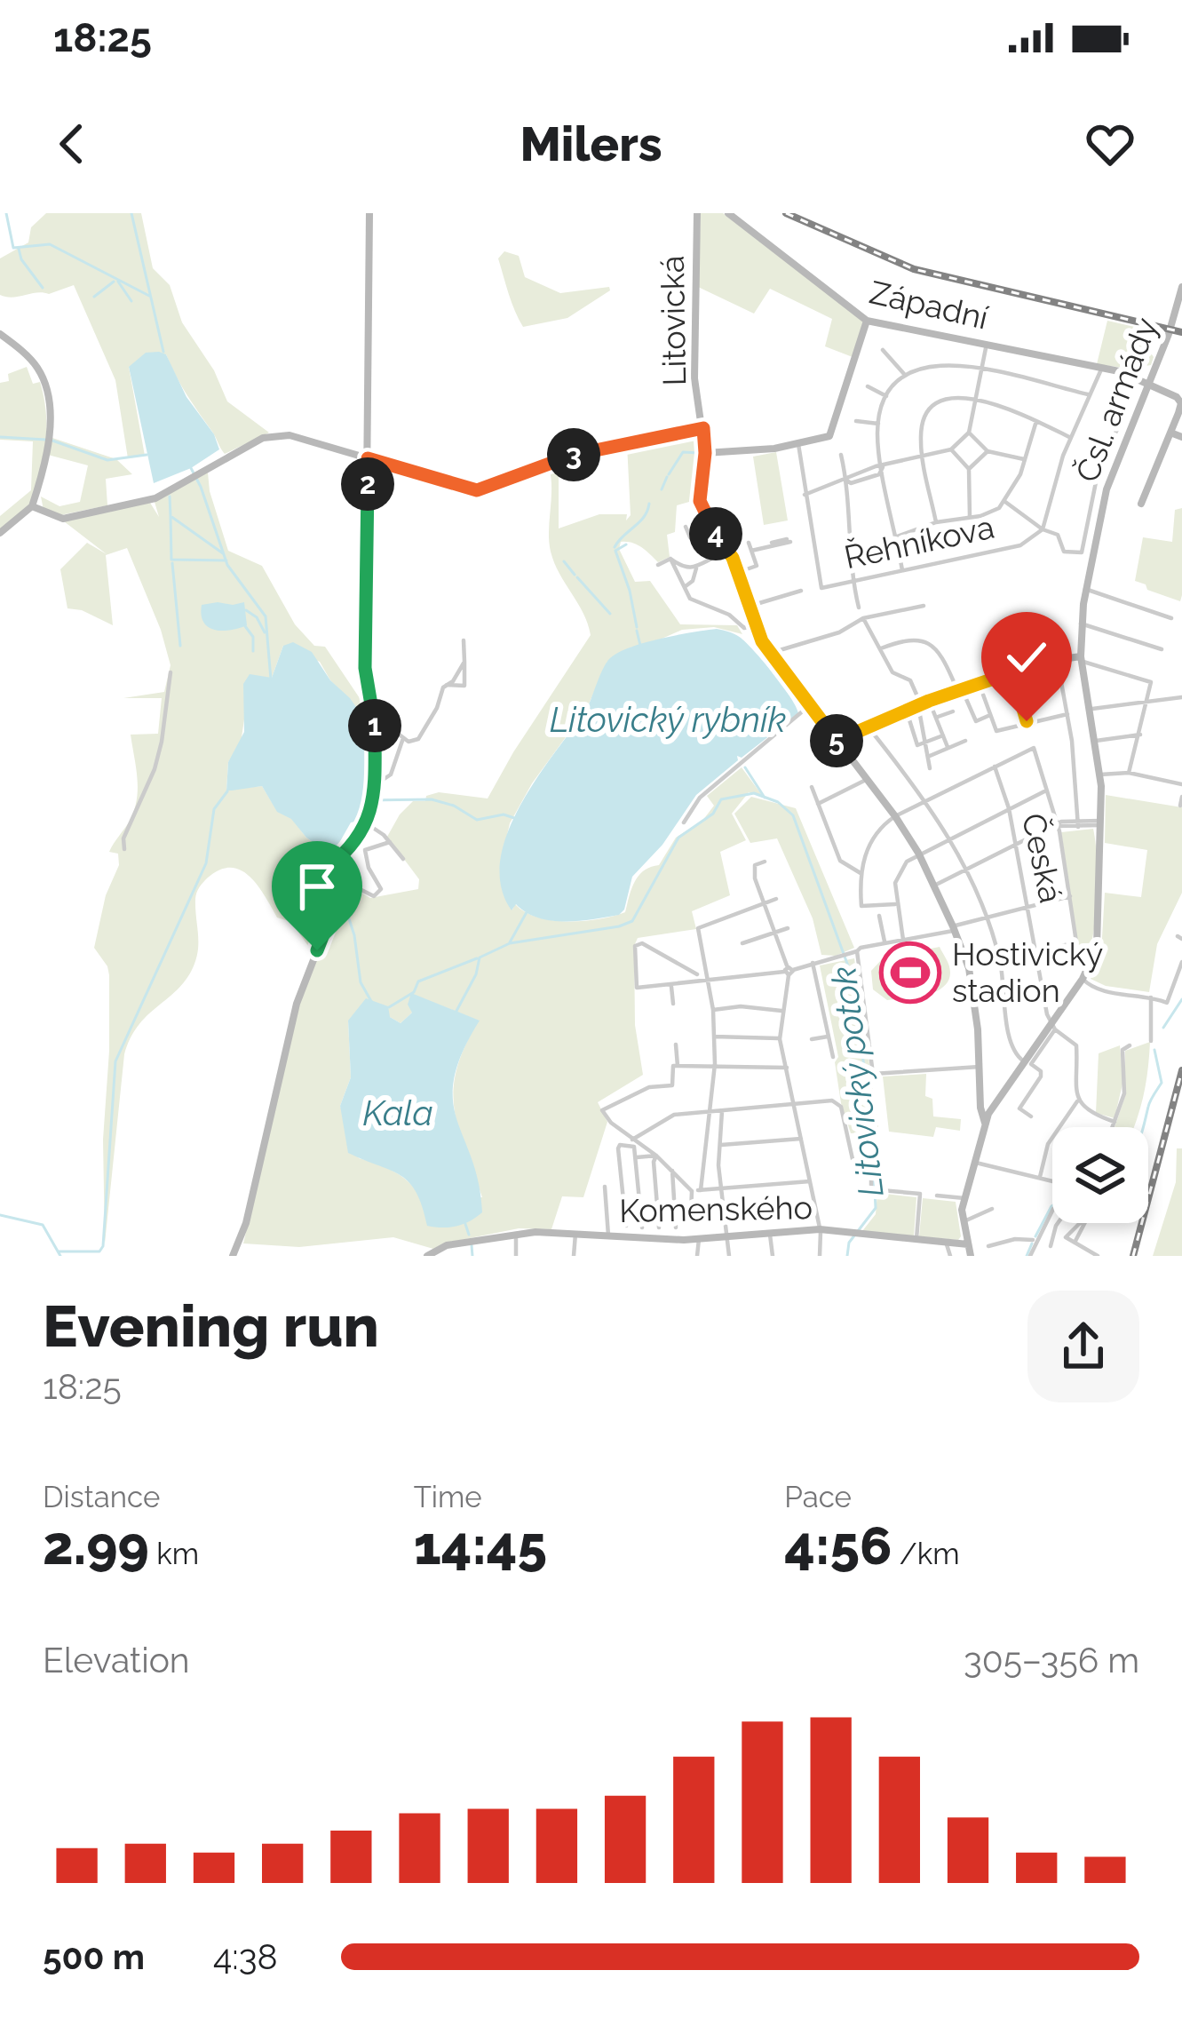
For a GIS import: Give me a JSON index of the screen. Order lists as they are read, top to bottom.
{
  "streets": {
    "street": [
      "Západní",
      "Litovická",
      "Čsl. armády",
      "Řehníkova",
      "Česká",
      "Komenského"
    ]
  },
  "crossings": [
    ["Západní", "Čsl. armády"],
    ["Západní", "Řehníkova"],
    ["Litovická", "Čsl. armády"],
    ["Čsl. armády", "Česká"]
  ],
  "water": ["Litovický rybník", "Litovický potok", "Kala"],
  "places": {
    "sports": ["Hostivický stadion"]
  },
  "page": {
    "status": "18:25",
    "header": "Milers",
    "pins": [
      "3",
      "2",
      "4",
      "1",
      "5"
    ],
    "heading": ["Evening run", "18:25"],
    "stats": [
      ["Distance", "2.99 km"],
      ["Time", "14:45"],
      ["Pace", "4:56 /km"]
    ],
    "chart": ["Elevation", "305–356 m"],
    "list": [
      {
        "name": "500 m",
        "note": "4:38"
      }
    ]
  }
}
